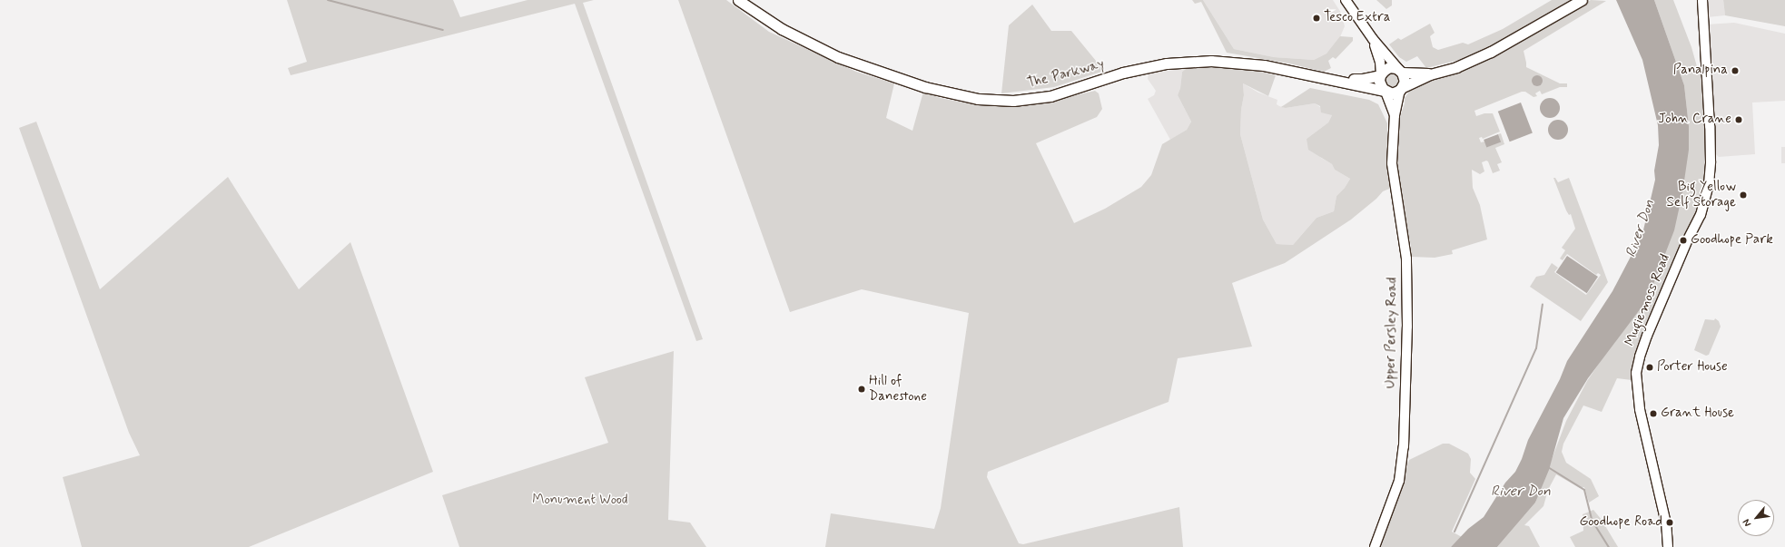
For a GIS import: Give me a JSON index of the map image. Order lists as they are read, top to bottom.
{
  "streets": {
    "main road": ["The Parkway"],
    "street": ["Mugiemoss Road", "Upper Persley Road"]
  },
  "water": ["River Don"],
  "parks": ["Monument Wood"],
  "places": [
    "Tesco Extra",
    "Panalpina",
    "John Crane",
    "Big Yellow Self Storage",
    "Goodhope Park",
    "Porter House",
    "Hill of Danestone",
    "Grant House",
    "Goodhope Road"
  ],
  "north": "bottom left"
}
